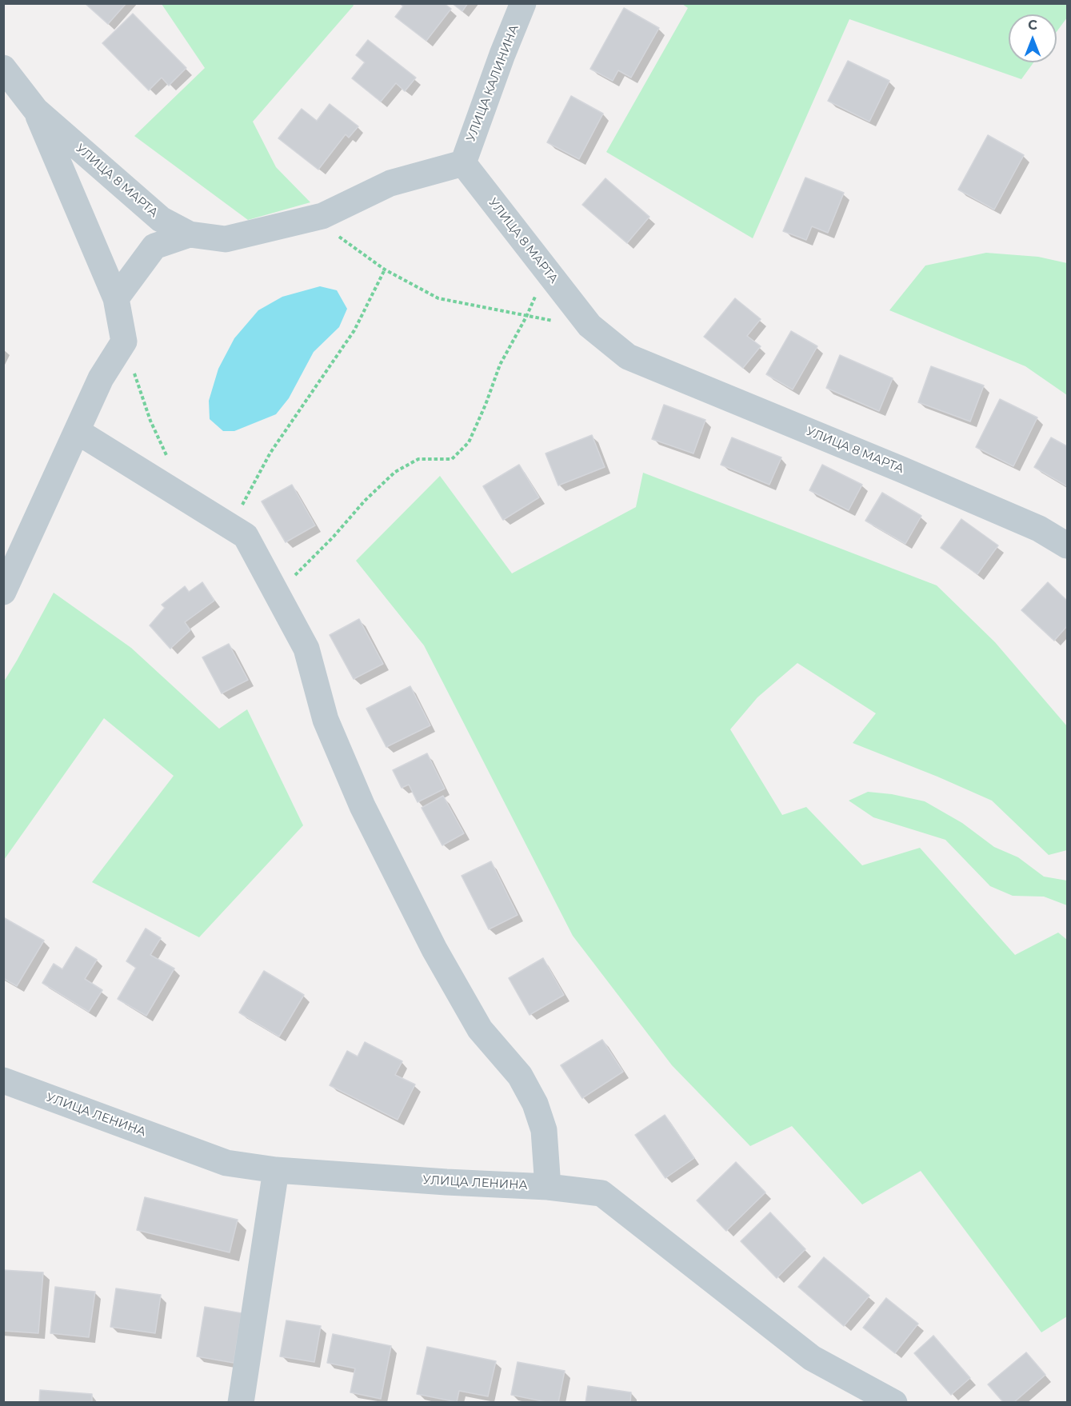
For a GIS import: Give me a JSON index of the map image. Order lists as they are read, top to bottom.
{
  "streets": {
    "street": ["УЛИЦА КАЛИНИНА", "УЛИЦА 8 МАРТА", "УЛИЦА ЛЕНИНА"]
  },
  "crossings": [
    ["УЛИЦА КАЛИНИНА", "УЛИЦА 8 МАРТА"]
  ],
  "north": "top"
}
